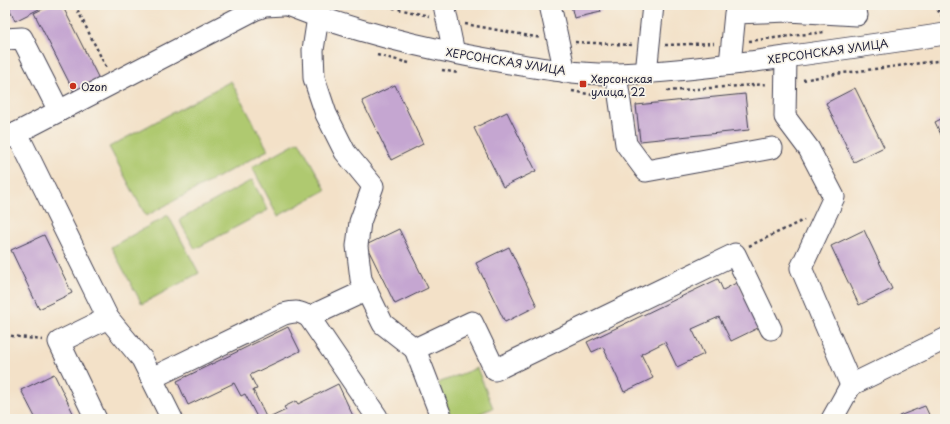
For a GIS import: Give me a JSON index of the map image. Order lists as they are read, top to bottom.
{
  "streets": {
    "street": ["ХЕРСОНСКАЯ УЛИЦА"]
  },
  "places": {
    "transit": ["Херсонская улица, 22"],
    "other": ["Ozon"]
  }
}
